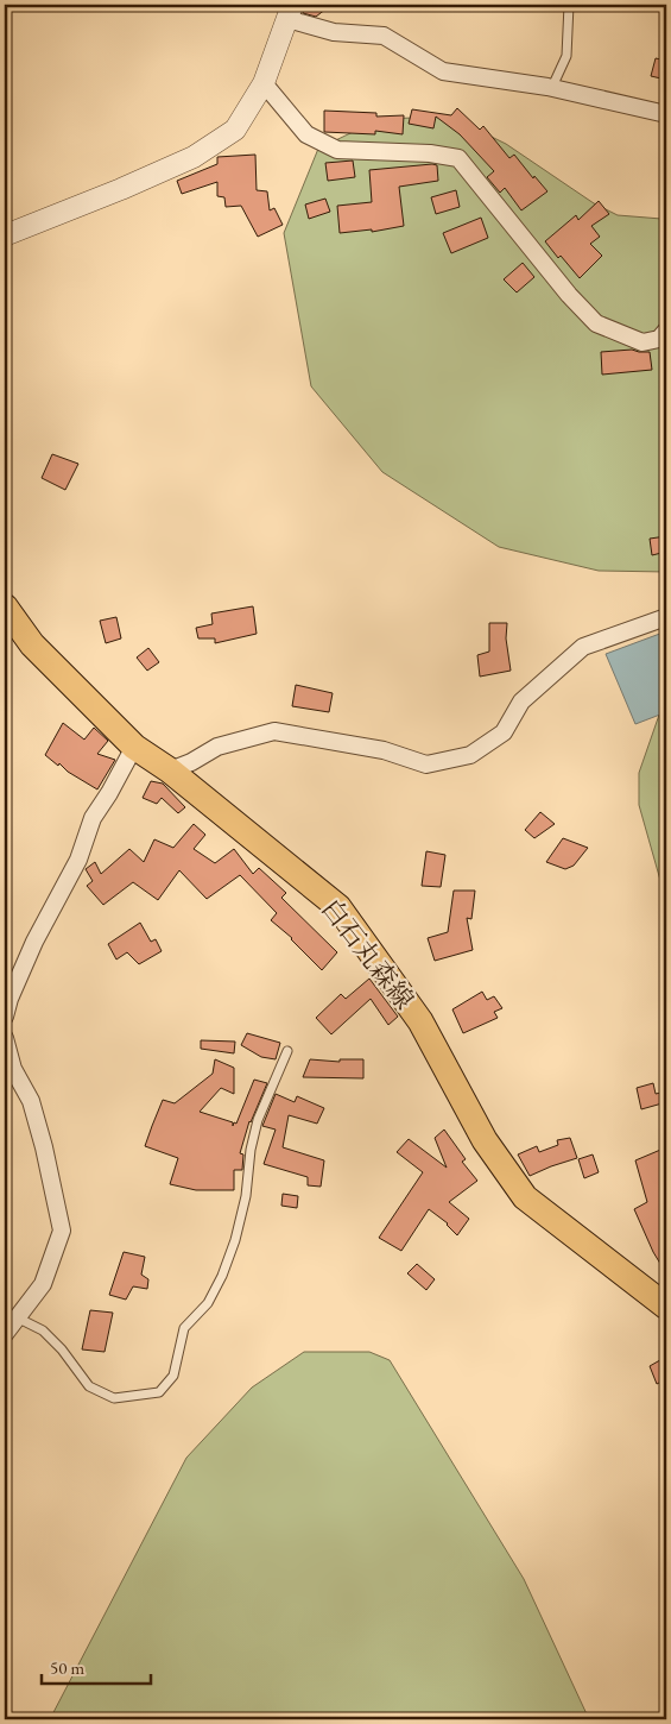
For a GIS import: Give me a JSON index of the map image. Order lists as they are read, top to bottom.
{
  "streets": {
    "main road": ["白石丸森線"]
  },
  "scale_bar": "50 m"
}
